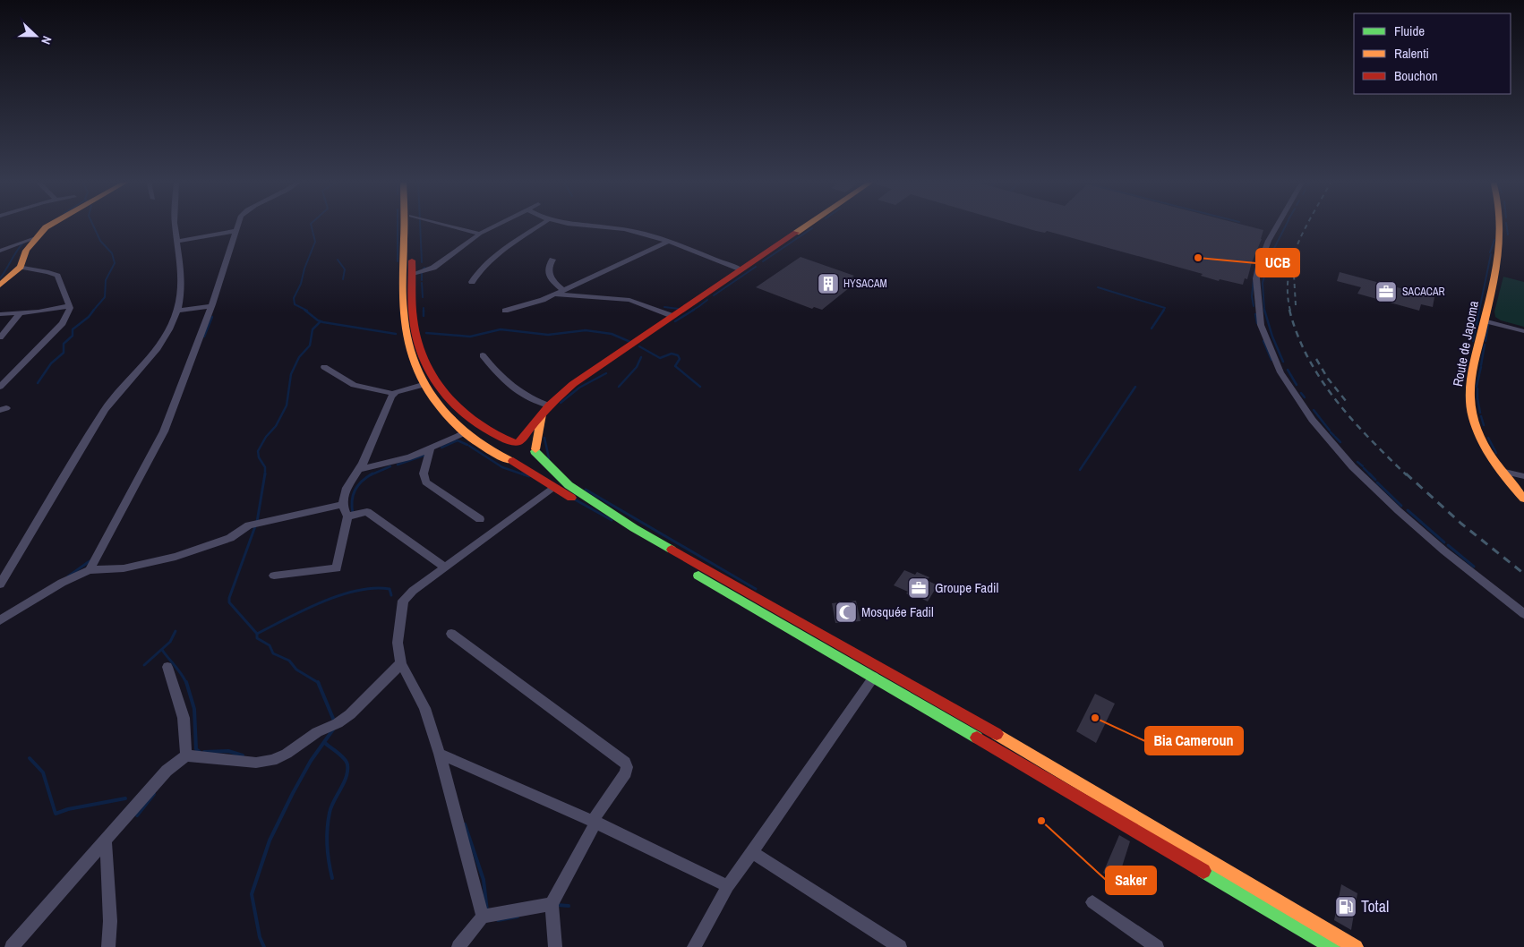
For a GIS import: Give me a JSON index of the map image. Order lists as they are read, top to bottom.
{
  "streets": {
    "main road": ["Route de Japoma"]
  },
  "places": {
    "other": ["UCB", "Bia Cameroun", "Saker"],
    "building": ["HYSACAM"],
    "office": ["SACACAR", "Groupe Fadil"],
    "mosque": ["Mosquée Fadil"],
    "fuel station": ["Total"]
  },
  "legend": ["Fluide", "Ralenti", "Bouchon"],
  "north": "right"
}
